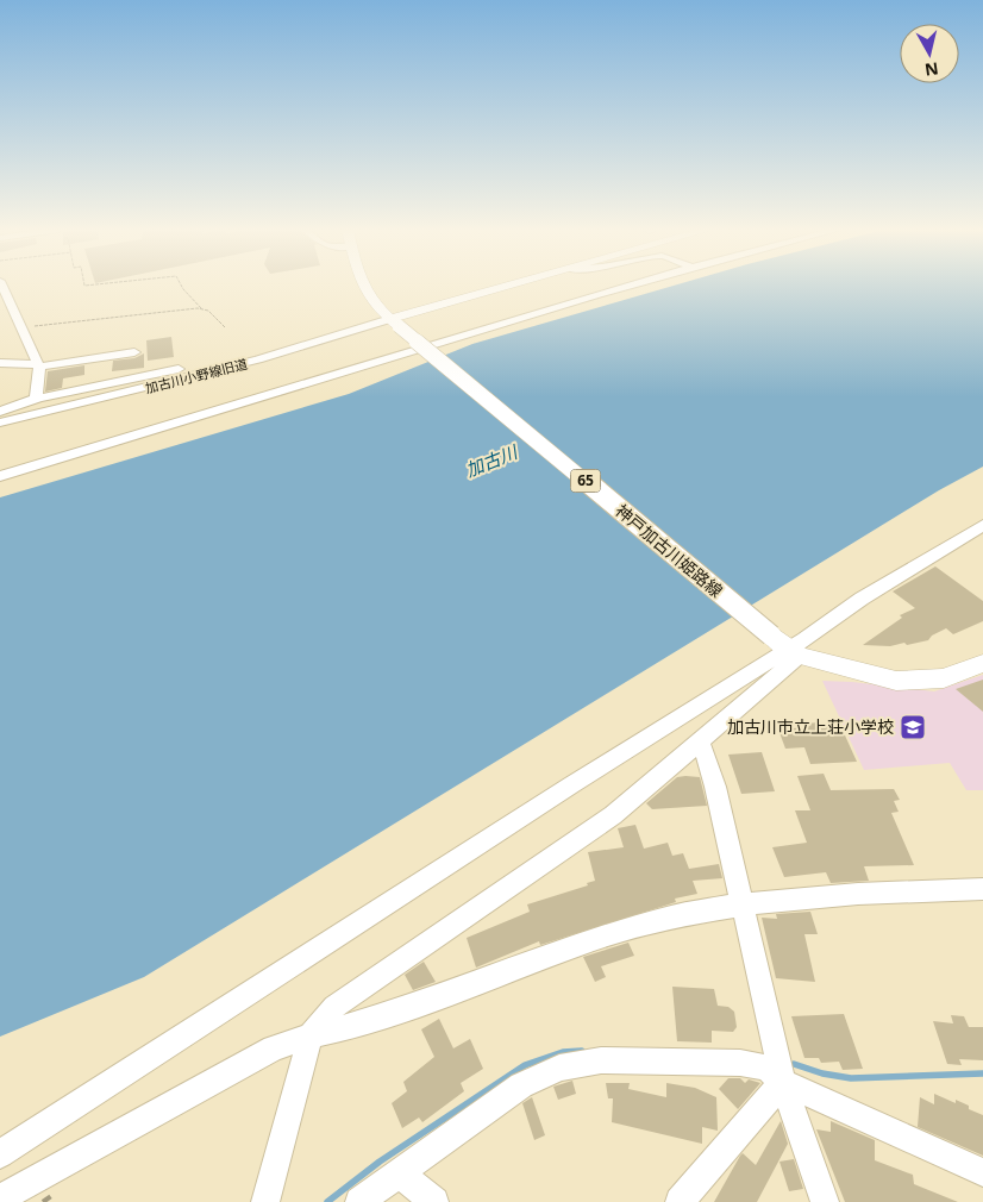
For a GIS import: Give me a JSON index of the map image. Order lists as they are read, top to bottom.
{
  "streets": {
    "main road": ["65", "神戸加古川姫路線"],
    "street": ["加古川小野線旧道"]
  },
  "crossings": [
    ["加古川小野線旧道", "神戸加古川姫路線"]
  ],
  "water": ["加古川"],
  "places": {
    "school or university": ["加古川市立上荘小学校"]
  },
  "north": "bottom"
}
